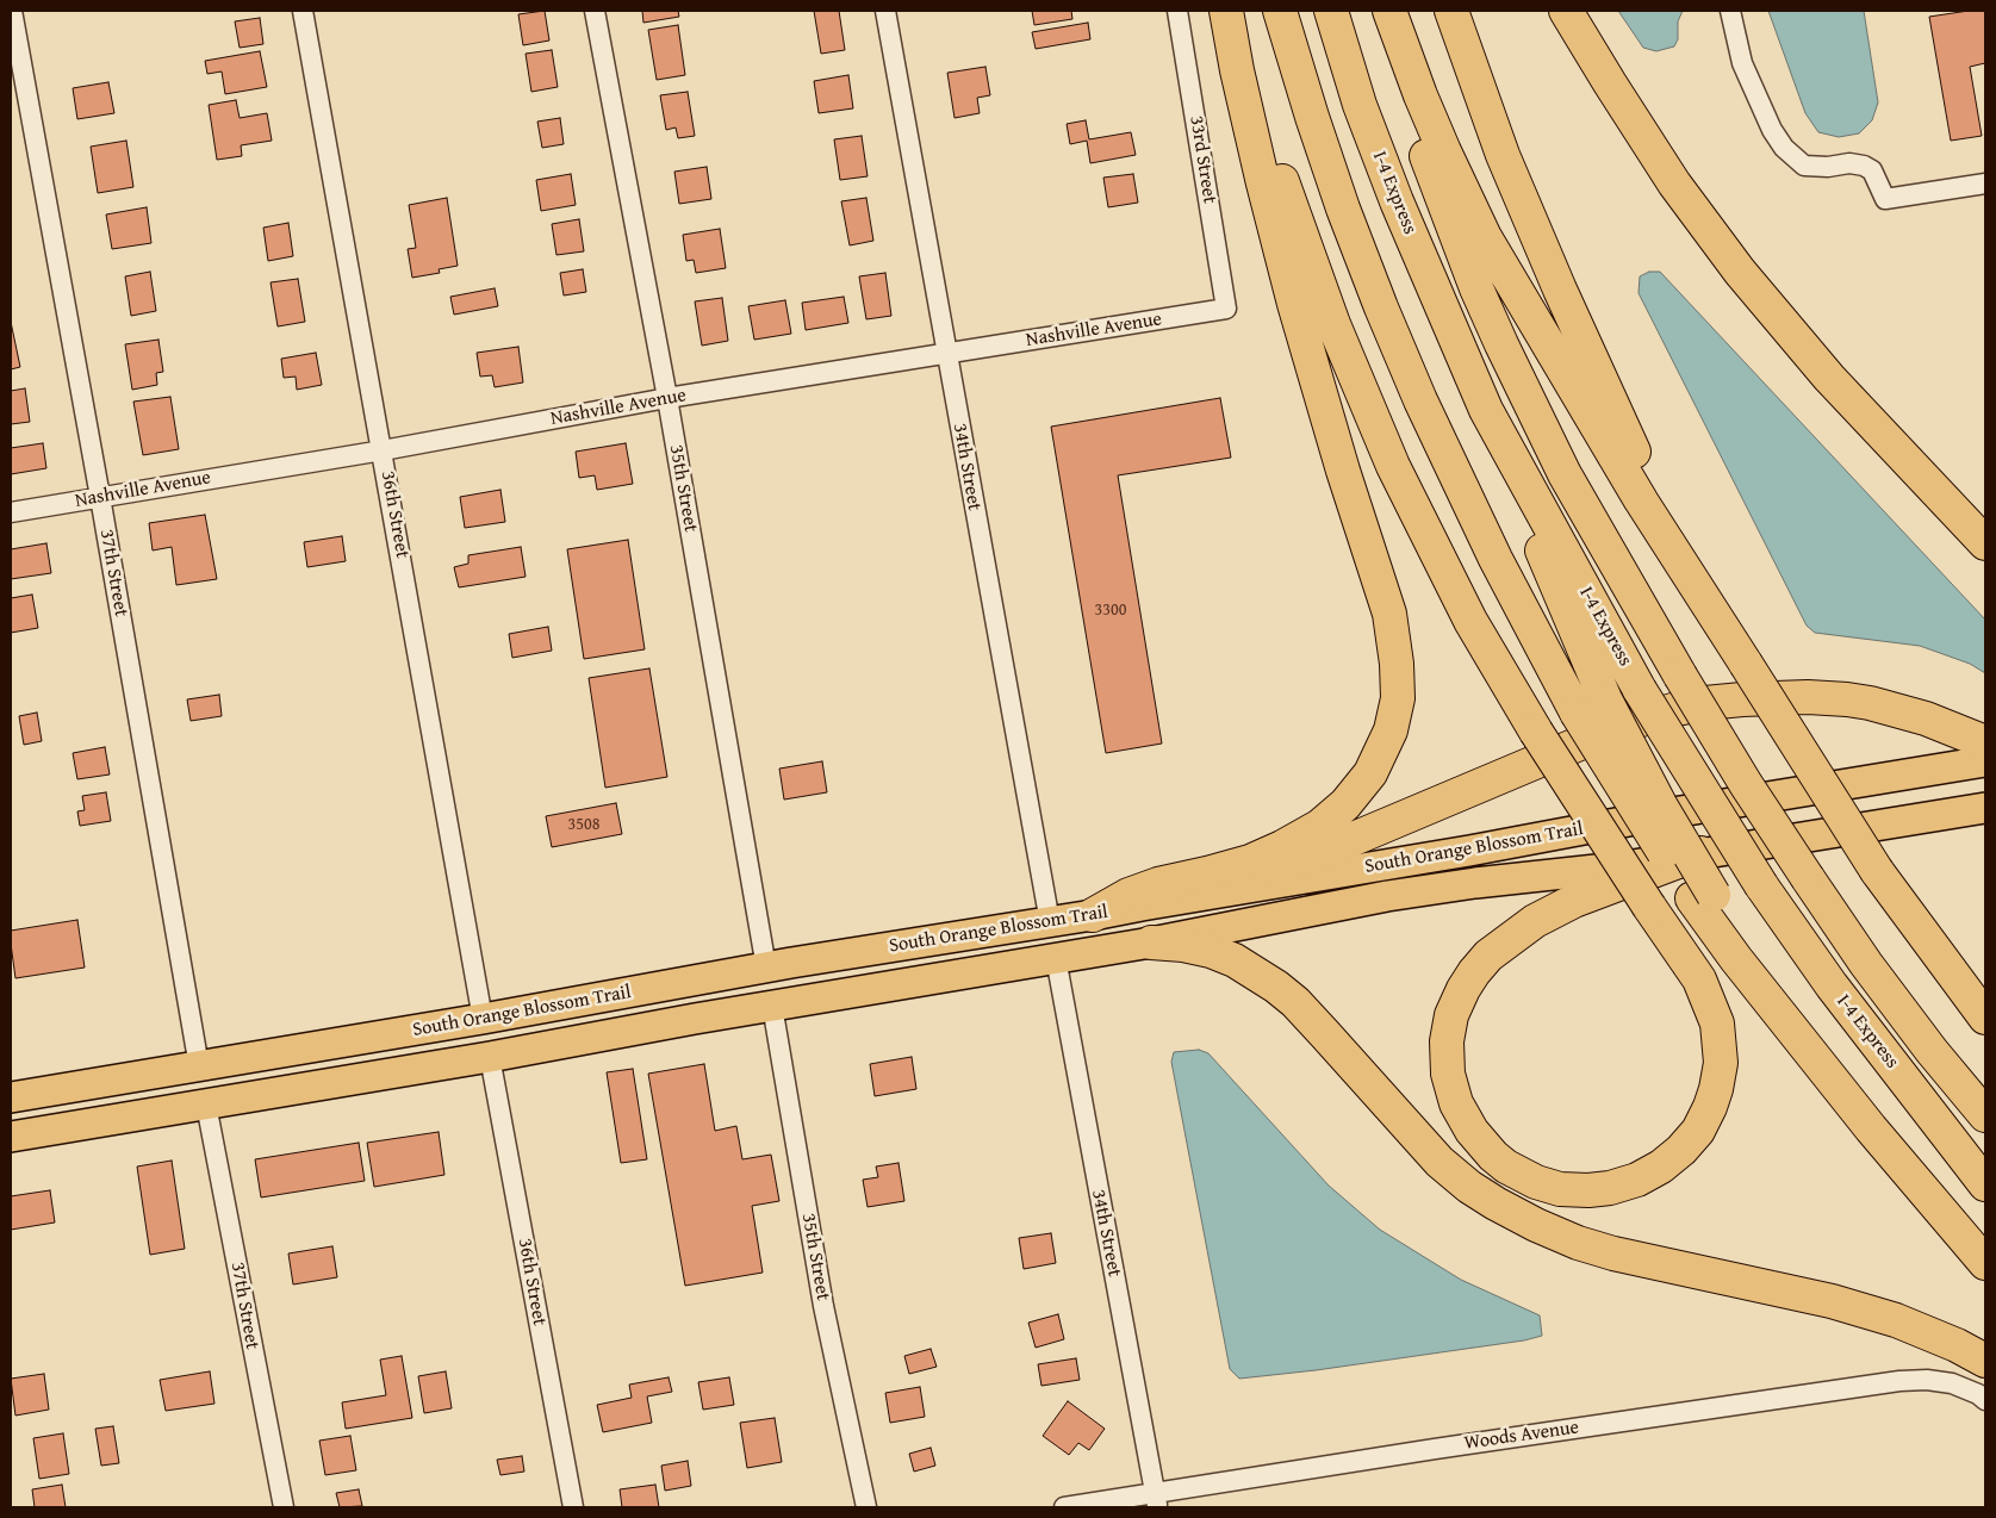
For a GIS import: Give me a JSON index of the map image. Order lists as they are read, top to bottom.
{
  "streets": {
    "highway": ["I-4 Express"],
    "main road": ["South Orange Blossom Trail"],
    "street": [
      "33rd Street",
      "Nashville Avenue",
      "34th Street",
      "35th Street",
      "36th Street",
      "37th Street",
      "Woods Avenue"
    ]
  },
  "crossings": [
    ["33rd Street", "Nashville Avenue"],
    ["Nashville Avenue", "34th Street"],
    ["Nashville Avenue", "35th Street"],
    ["Nashville Avenue", "36th Street"],
    ["Nashville Avenue", "37th Street"],
    ["34th Street", "South Orange Blossom Trail"],
    ["34th Street", "Woods Avenue"],
    ["35th Street", "South Orange Blossom Trail"],
    ["36th Street", "South Orange Blossom Trail"],
    ["37th Street", "South Orange Blossom Trail"]
  ],
  "house_numbers": ["3300", "3508"]
}
